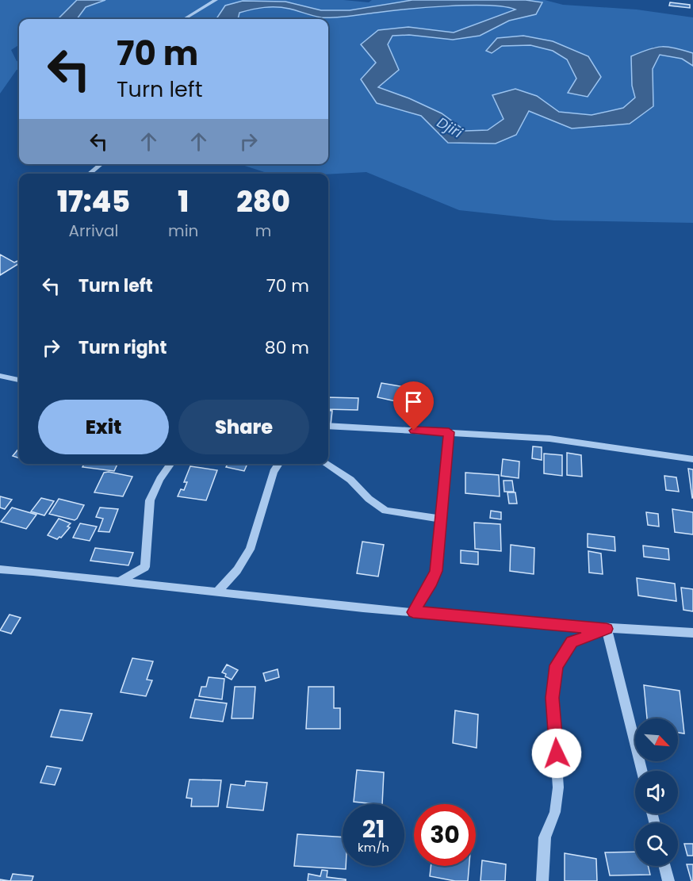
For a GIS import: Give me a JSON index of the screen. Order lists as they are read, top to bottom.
{
  "water": ["Djiri"],
  "north": "bottom right",
  "page": {
    "turn": ["70 m", "Turn left"],
    "eta": [
      "17:45",
      "Arrival",
      "1",
      "min",
      "280",
      "m"
    ],
    "list": [
      {
        "name": "Turn left",
        "value": "70 m"
      },
      {
        "name": "Turn right",
        "value": "80 m"
      }
    ],
    "buttons": ["Exit", "Share"],
    "speed": "21 km/h",
    "limit": "30"
  }
}
